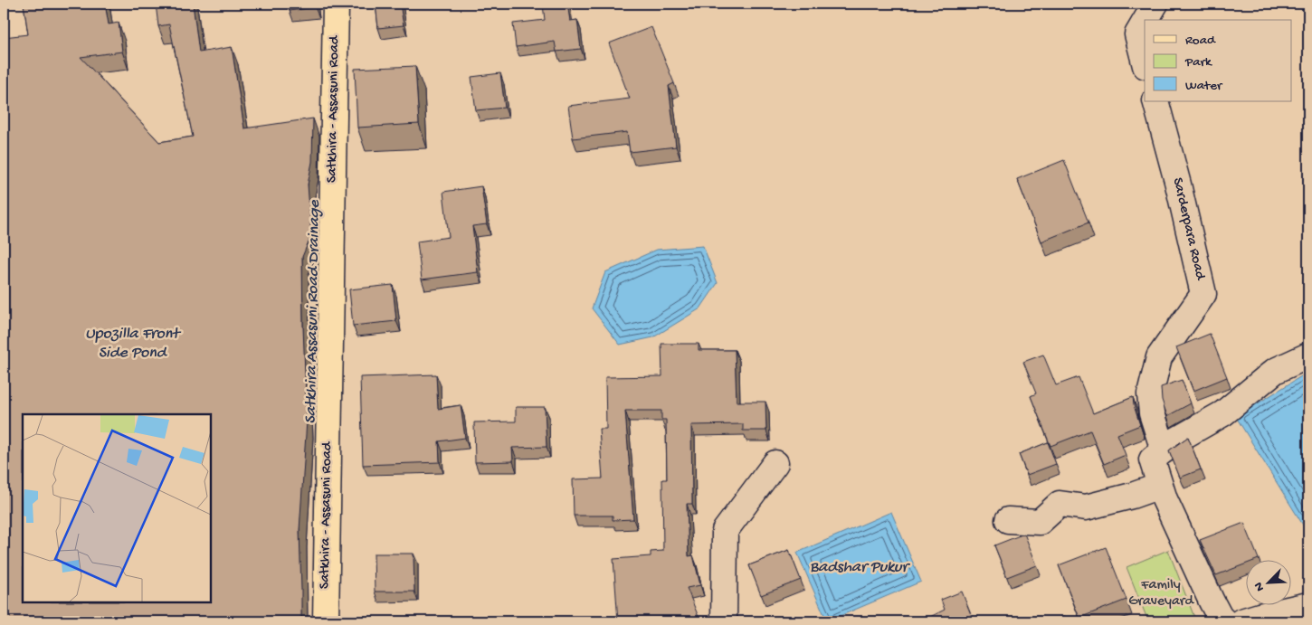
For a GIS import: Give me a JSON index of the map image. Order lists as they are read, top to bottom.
{
  "streets": {
    "main road": ["Satkhira - Assasuni Road"],
    "street": ["Sarderpara Road"]
  },
  "water": ["Satkhira Assasuni Road Drainage", "Upozilla Front Side Pond", "Badshar Pukur"],
  "parks": ["Family Graveyard"],
  "legend": ["Road", "Park", "Water"],
  "north": "bottom left"
}
